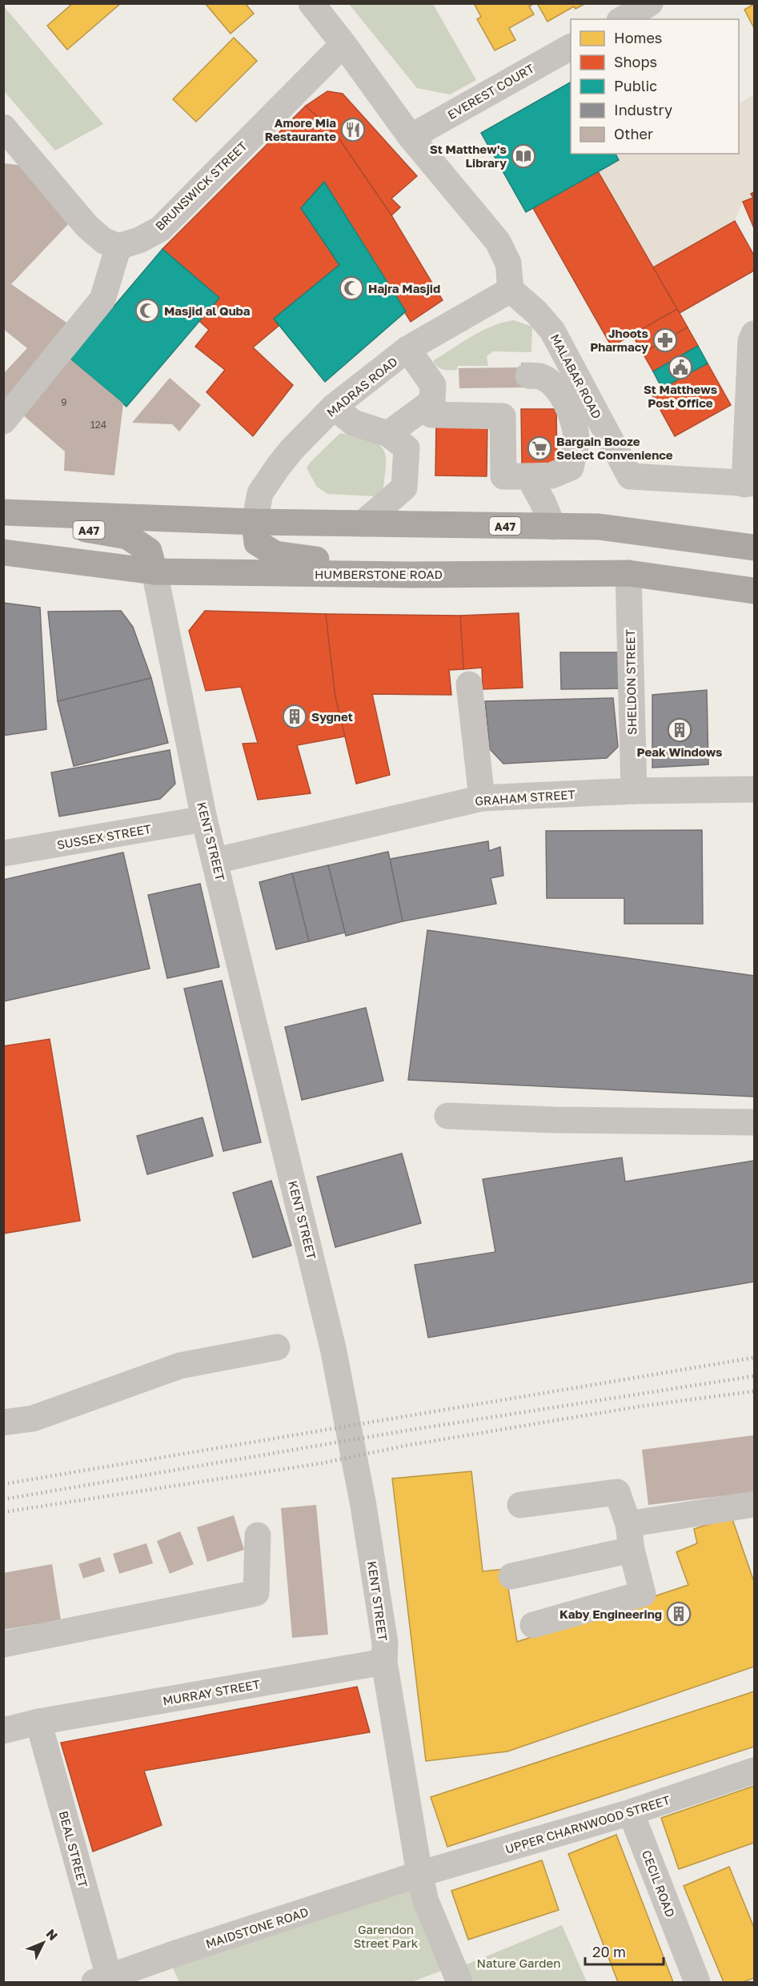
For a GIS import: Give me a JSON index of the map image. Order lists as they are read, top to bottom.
{
  "streets": {
    "main road": ["A47", "HUMBERSTONE ROAD"],
    "street": [
      "EVEREST COURT",
      "BRUNSWICK STREET",
      "MALABAR ROAD",
      "MADRAS ROAD",
      "SHELDON STREET",
      "GRAHAM STREET",
      "SUSSEX STREET",
      "KENT STREET",
      "MURRAY STREET",
      "UPPER CHARNWOOD STREET",
      "BEAL STREET",
      "CECIL ROAD",
      "MAIDSTONE ROAD"
    ]
  },
  "crossings": [
    ["MALABAR ROAD", "MADRAS ROAD"],
    ["MADRAS ROAD", "A47"],
    ["A47", "HUMBERSTONE ROAD"],
    ["A47", "KENT STREET"],
    ["HUMBERSTONE ROAD", "SHELDON STREET"],
    ["HUMBERSTONE ROAD", "KENT STREET"],
    ["SHELDON STREET", "GRAHAM STREET"],
    ["GRAHAM STREET", "KENT STREET"],
    ["SUSSEX STREET", "KENT STREET"],
    ["KENT STREET", "MURRAY STREET"],
    ["KENT STREET", "UPPER CHARNWOOD STREET"],
    ["KENT STREET", "MAIDSTONE ROAD"],
    ["MURRAY STREET", "BEAL STREET"],
    ["UPPER CHARNWOOD STREET", "CECIL ROAD"],
    ["UPPER CHARNWOOD STREET", "MAIDSTONE ROAD"],
    ["BEAL STREET", "MAIDSTONE ROAD"]
  ],
  "parks": ["Garendon Street Park", "Nature Garden"],
  "places": {
    "restaurant": ["Amore Mia Restaurante"],
    "library": ["St Matthew's Library"],
    "mosque": ["Hajra Masjid", "Masjid al Quba"],
    "pharmacy": ["Jhoots Pharmacy"],
    "public building": ["St Matthews Post Office"],
    "supermarket": ["Bargain Booze Select Convenience"],
    "building": ["Sygnet", "Peak Windows", "Kaby Engineering"]
  },
  "house_numbers": ["9", "124"],
  "legend": [
    "Homes",
    "Shops",
    "Public",
    "Industry",
    "Other"
  ],
  "scale_bar": "20 m",
  "north": "top right"
}
